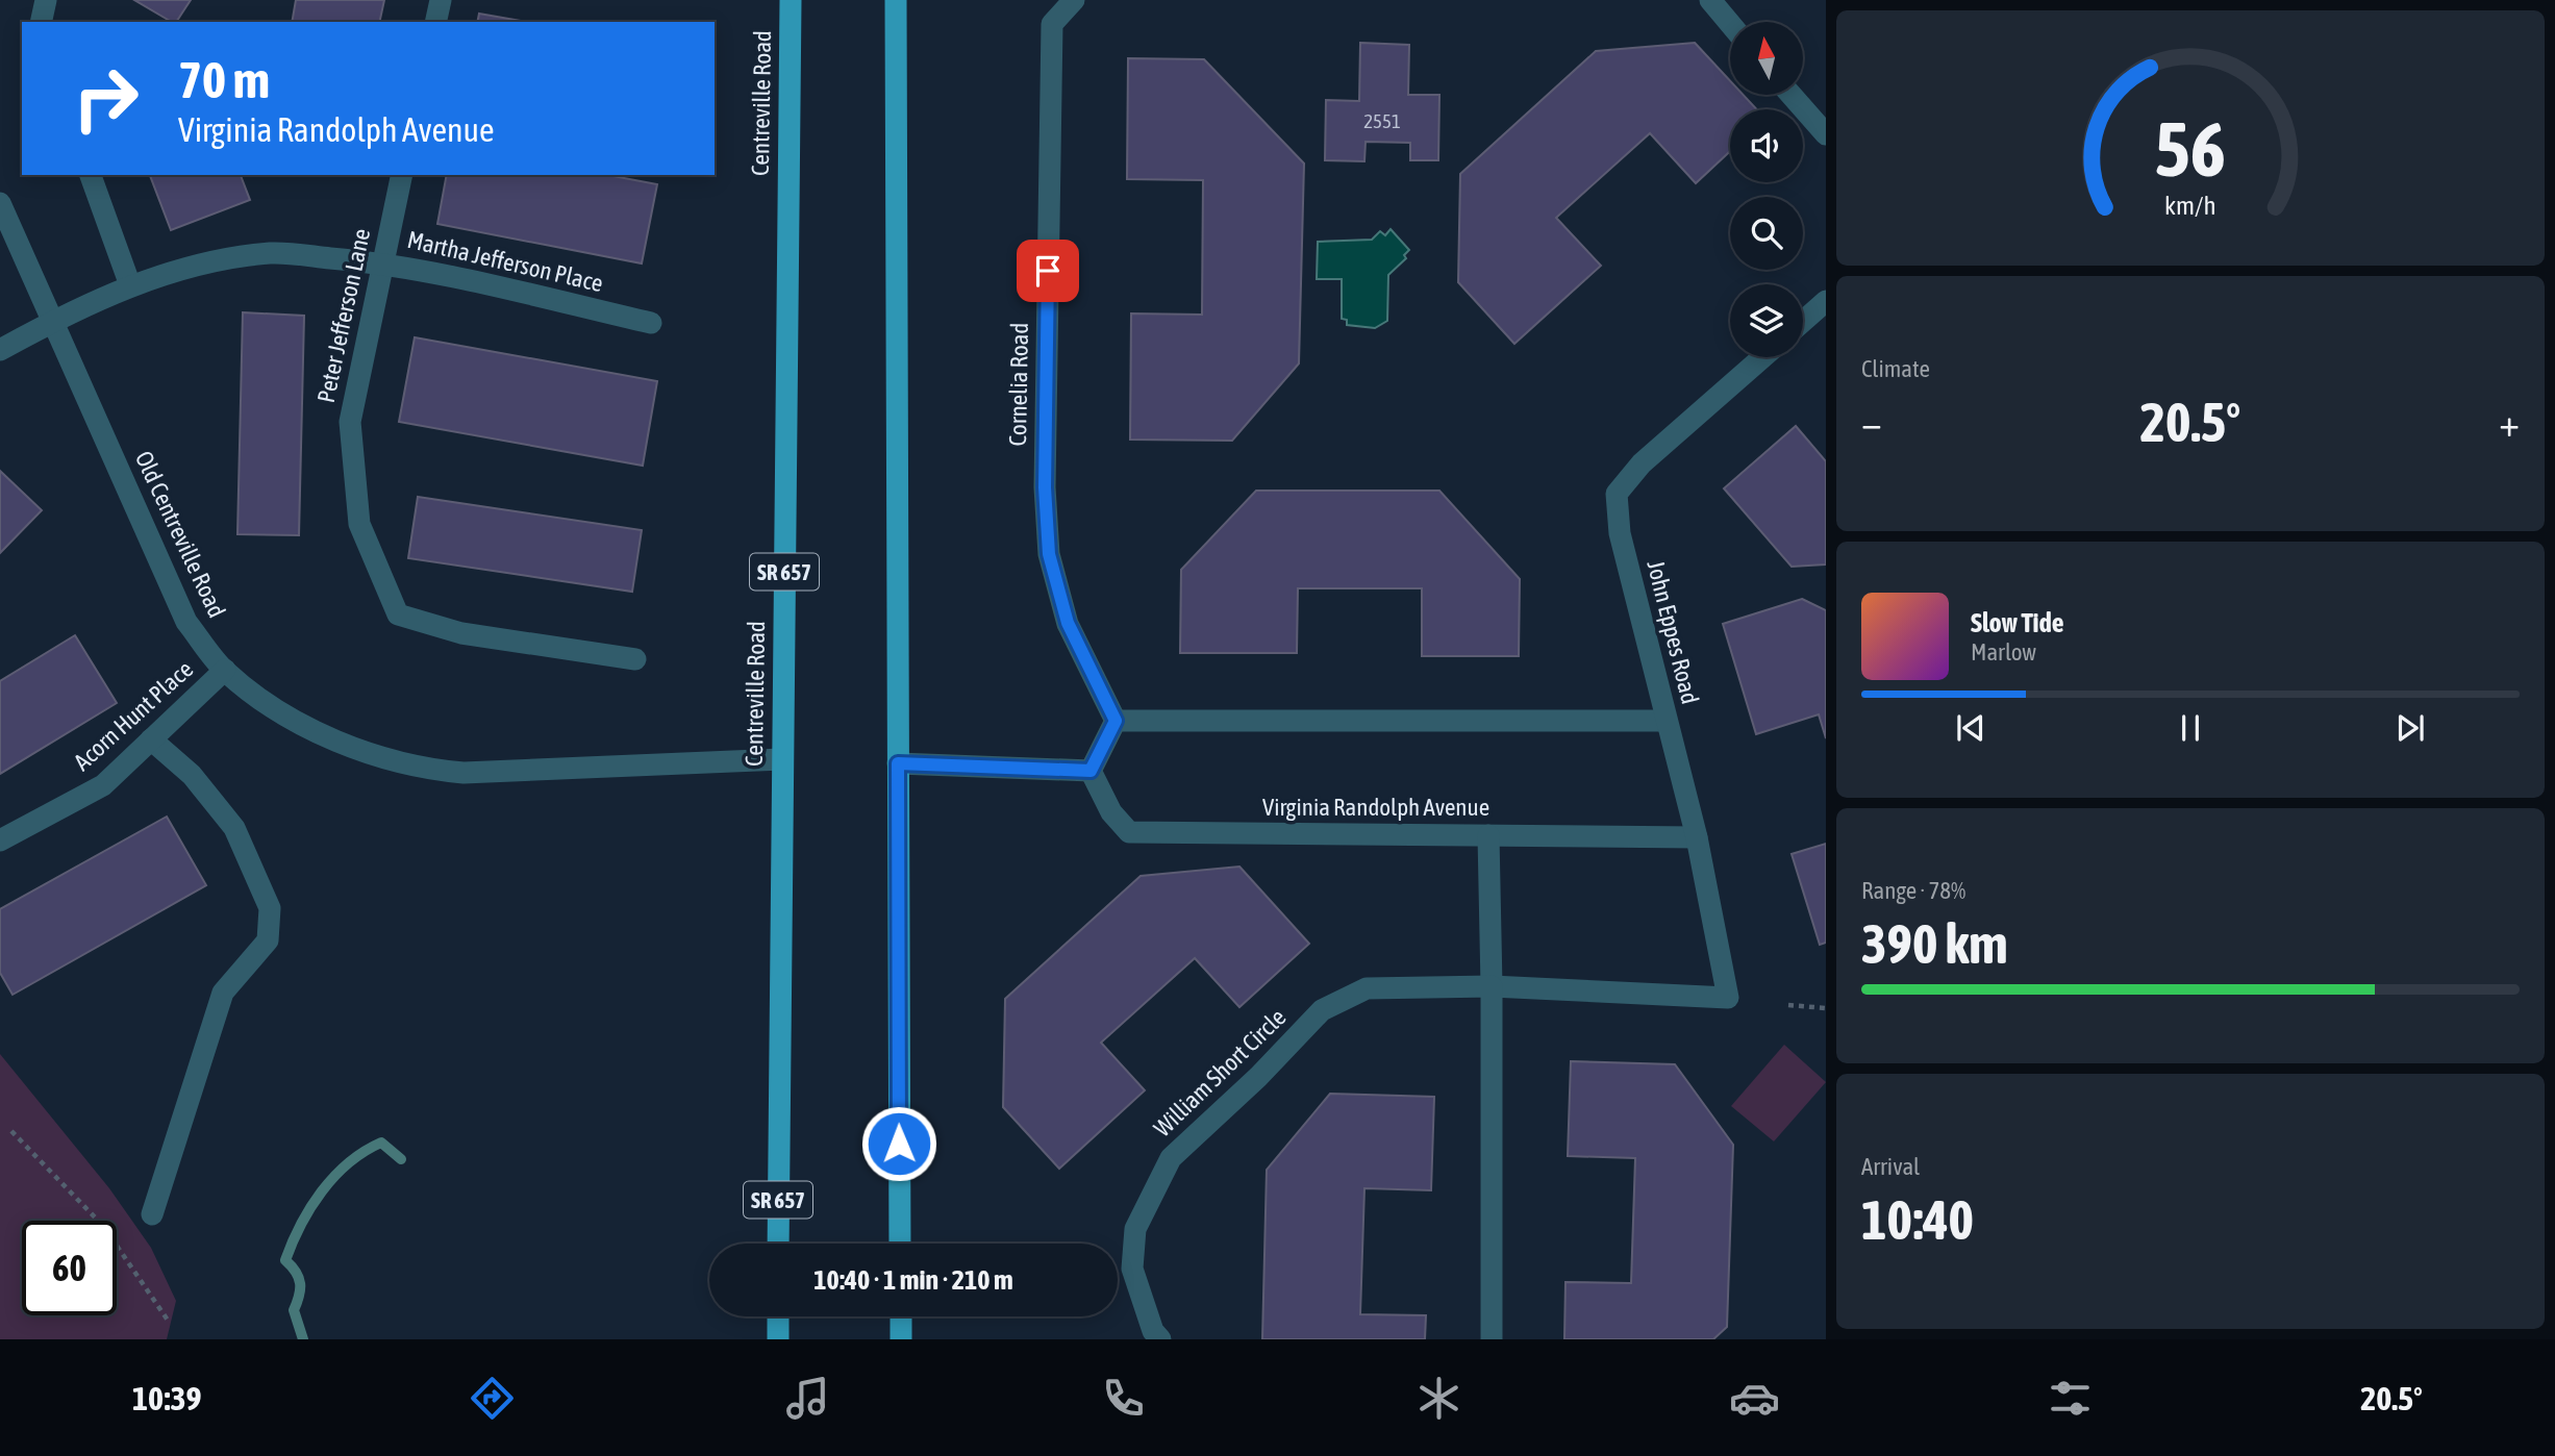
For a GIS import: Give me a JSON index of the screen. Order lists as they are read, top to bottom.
{
  "streets": {
    "main road": ["Centreville Road", "SR 657"],
    "street": [
      "Martha Jefferson Place",
      "Peter Jefferson Lane",
      "Cornelia Road",
      "Old Centreville Road",
      "John Eppes Road",
      "Acorn Hunt Place",
      "Virginia Randolph Avenue",
      "William Short Circle"
    ]
  },
  "crossings": [
    ["Centreville Road", "Old Centreville Road"],
    ["Martha Jefferson Place", "Peter Jefferson Lane"],
    ["Martha Jefferson Place", "Old Centreville Road"],
    ["Old Centreville Road", "Acorn Hunt Place"],
    ["John Eppes Road", "Virginia Randolph Avenue"],
    ["John Eppes Road", "William Short Circle"]
  ],
  "house_numbers": ["2551"],
  "north": "top",
  "page": {
    "turn": ["70 m", "Virginia Randolph Avenue"],
    "tile": [
      "Climate",
      ["Range · 78%", "390 km"],
      ["Arrival", "10:40"]
    ],
    "heat": ["−", "20.5°", "+"],
    "song": ["Slow Tide", "Marlow"],
    "limit": "60",
    "trip": "10:40 · 1 min · 210 m",
    "tabs": ["10:39", "20.5°"],
    "gauge": ["56", "km/h"]
  }
}
